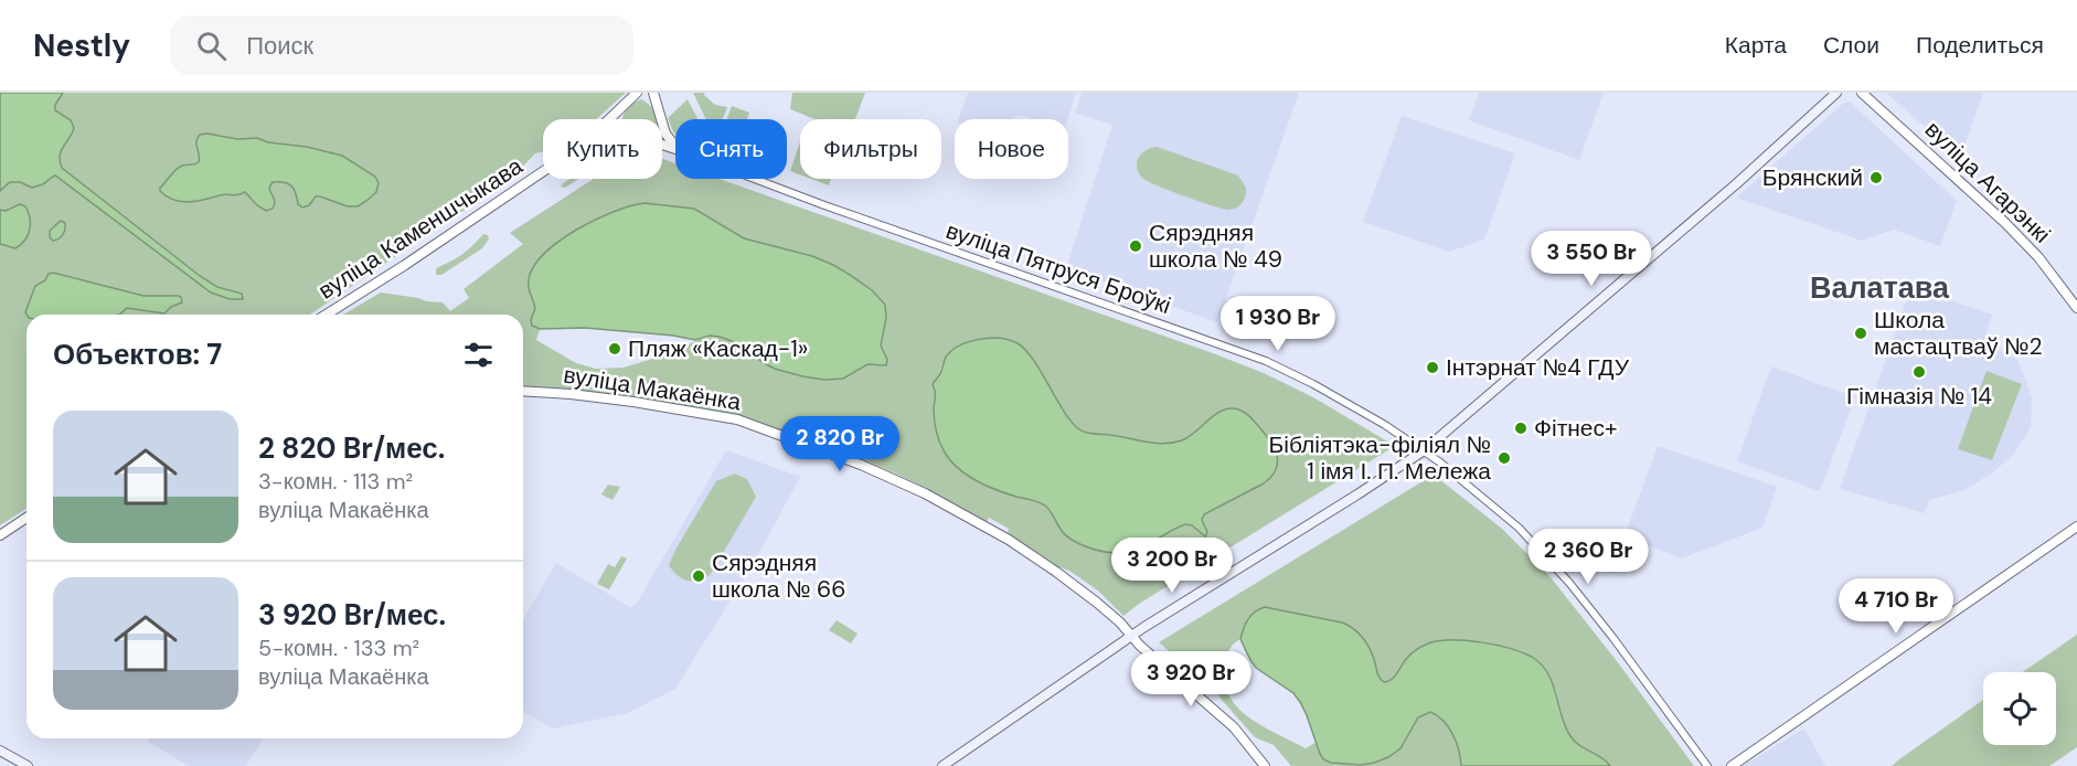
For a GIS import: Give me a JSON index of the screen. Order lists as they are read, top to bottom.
{
  "streets": {
    "street": [
      "вуліца Агарэнкі",
      "вуліца Каменшчыкава",
      "вуліца Пятруся Броўкі",
      "вуліца Макаёнка"
    ]
  },
  "districts": ["Валатава"],
  "places": [
    "Брянский",
    "Сярэдняя школа № 49",
    "Школа мастацтваў №2",
    "Пляж «Каскад-1»",
    "Інтэрнат №4 ГДУ",
    "Гімназія № 14",
    "Фітнес+",
    "Бібліятэка-філіял № 1 імя І. П. Мележа",
    "Сярэдняя школа № 66"
  ],
  "page": {
    "header": "Nestly",
    "search": "Поиск",
    "nav": ["Карта", "Слои", "Поделиться"],
    "chip": [
      "Купить",
      "Снять",
      "Фильтры",
      "Новое"
    ],
    "price": [
      "3 550 Br",
      "1 930 Br",
      "2 820 Br",
      "2 360 Br",
      "3 200 Br",
      "4 710 Br",
      "3 920 Br"
    ],
    "heading": "Объектов: 7",
    "list": [
      {
        "name": "2 820 Br/мес.",
        "note": "3-комн. · 113 m² · вуліца Макаёнка"
      },
      {
        "name": "3 920 Br/мес.",
        "note": "5-комн. · 133 m² · вуліца Макаёнка"
      }
    ]
  }
}
